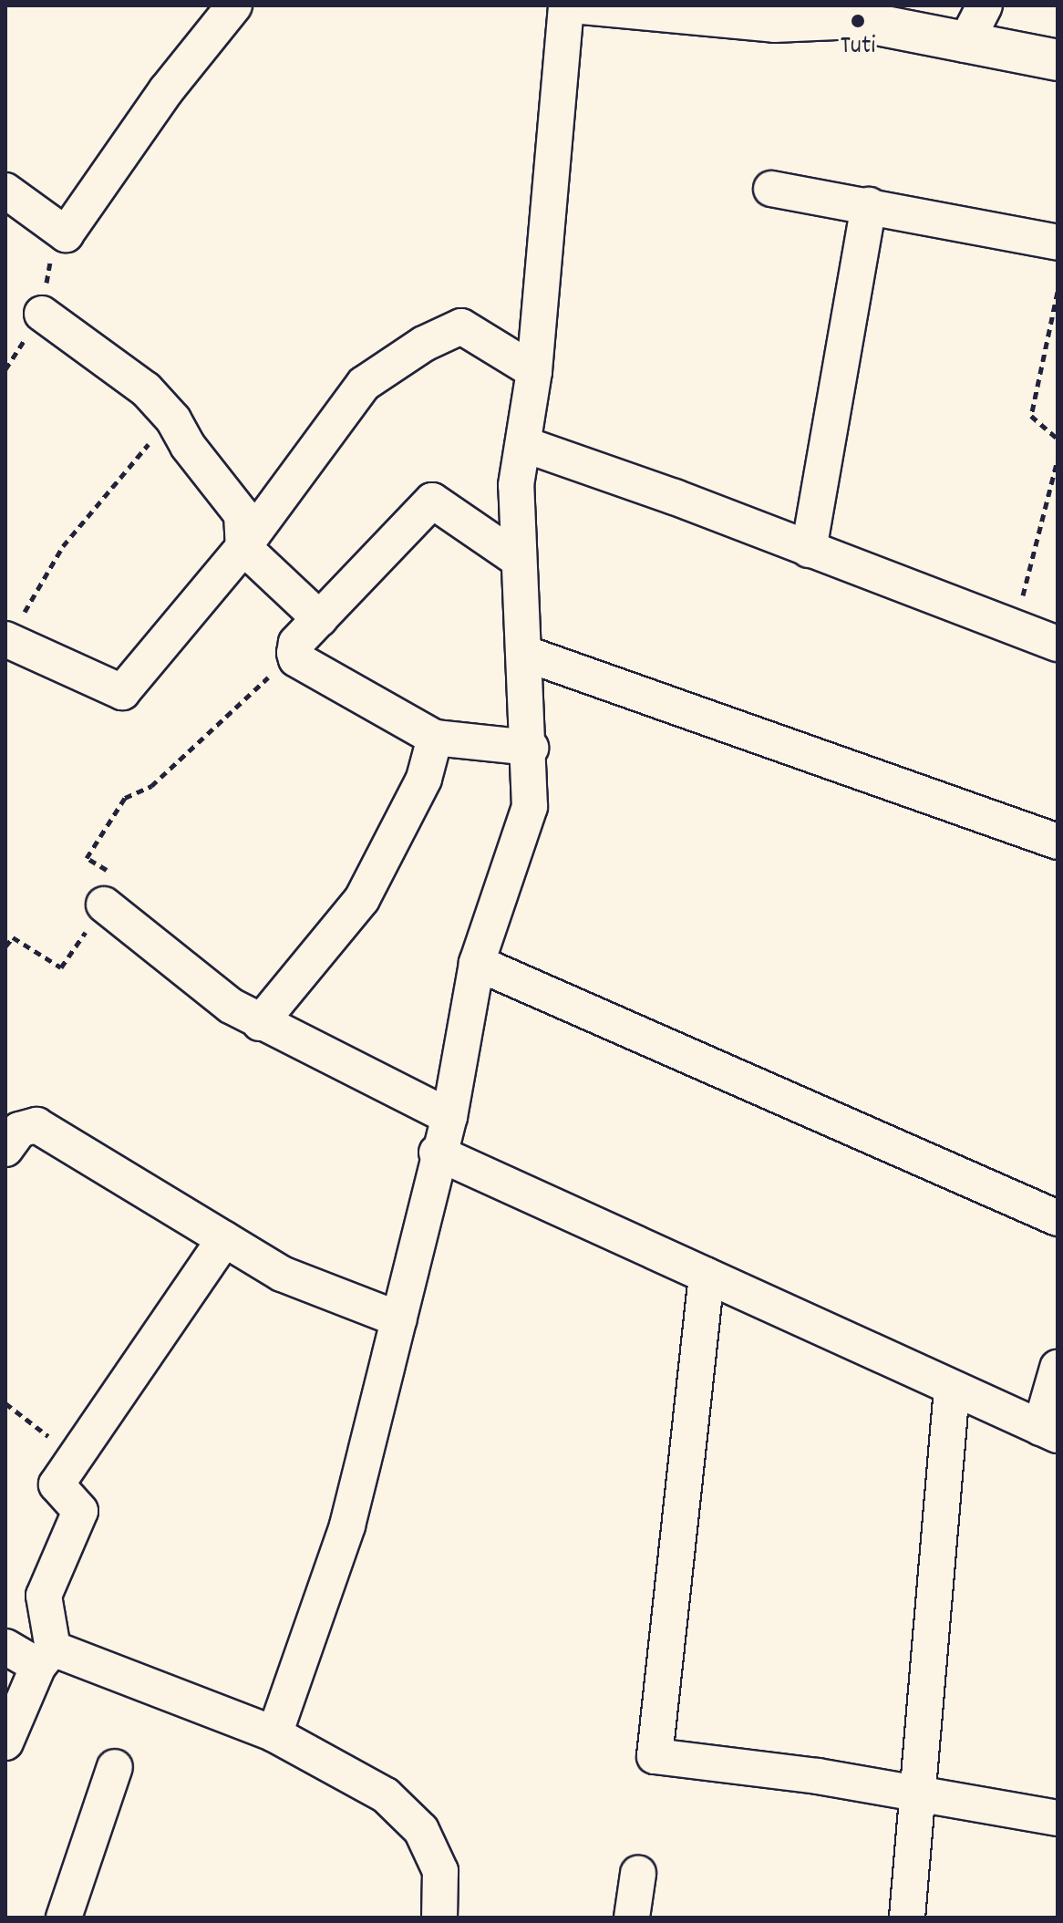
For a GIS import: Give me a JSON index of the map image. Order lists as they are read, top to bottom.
{
  "places": ["Tuti"]
}
